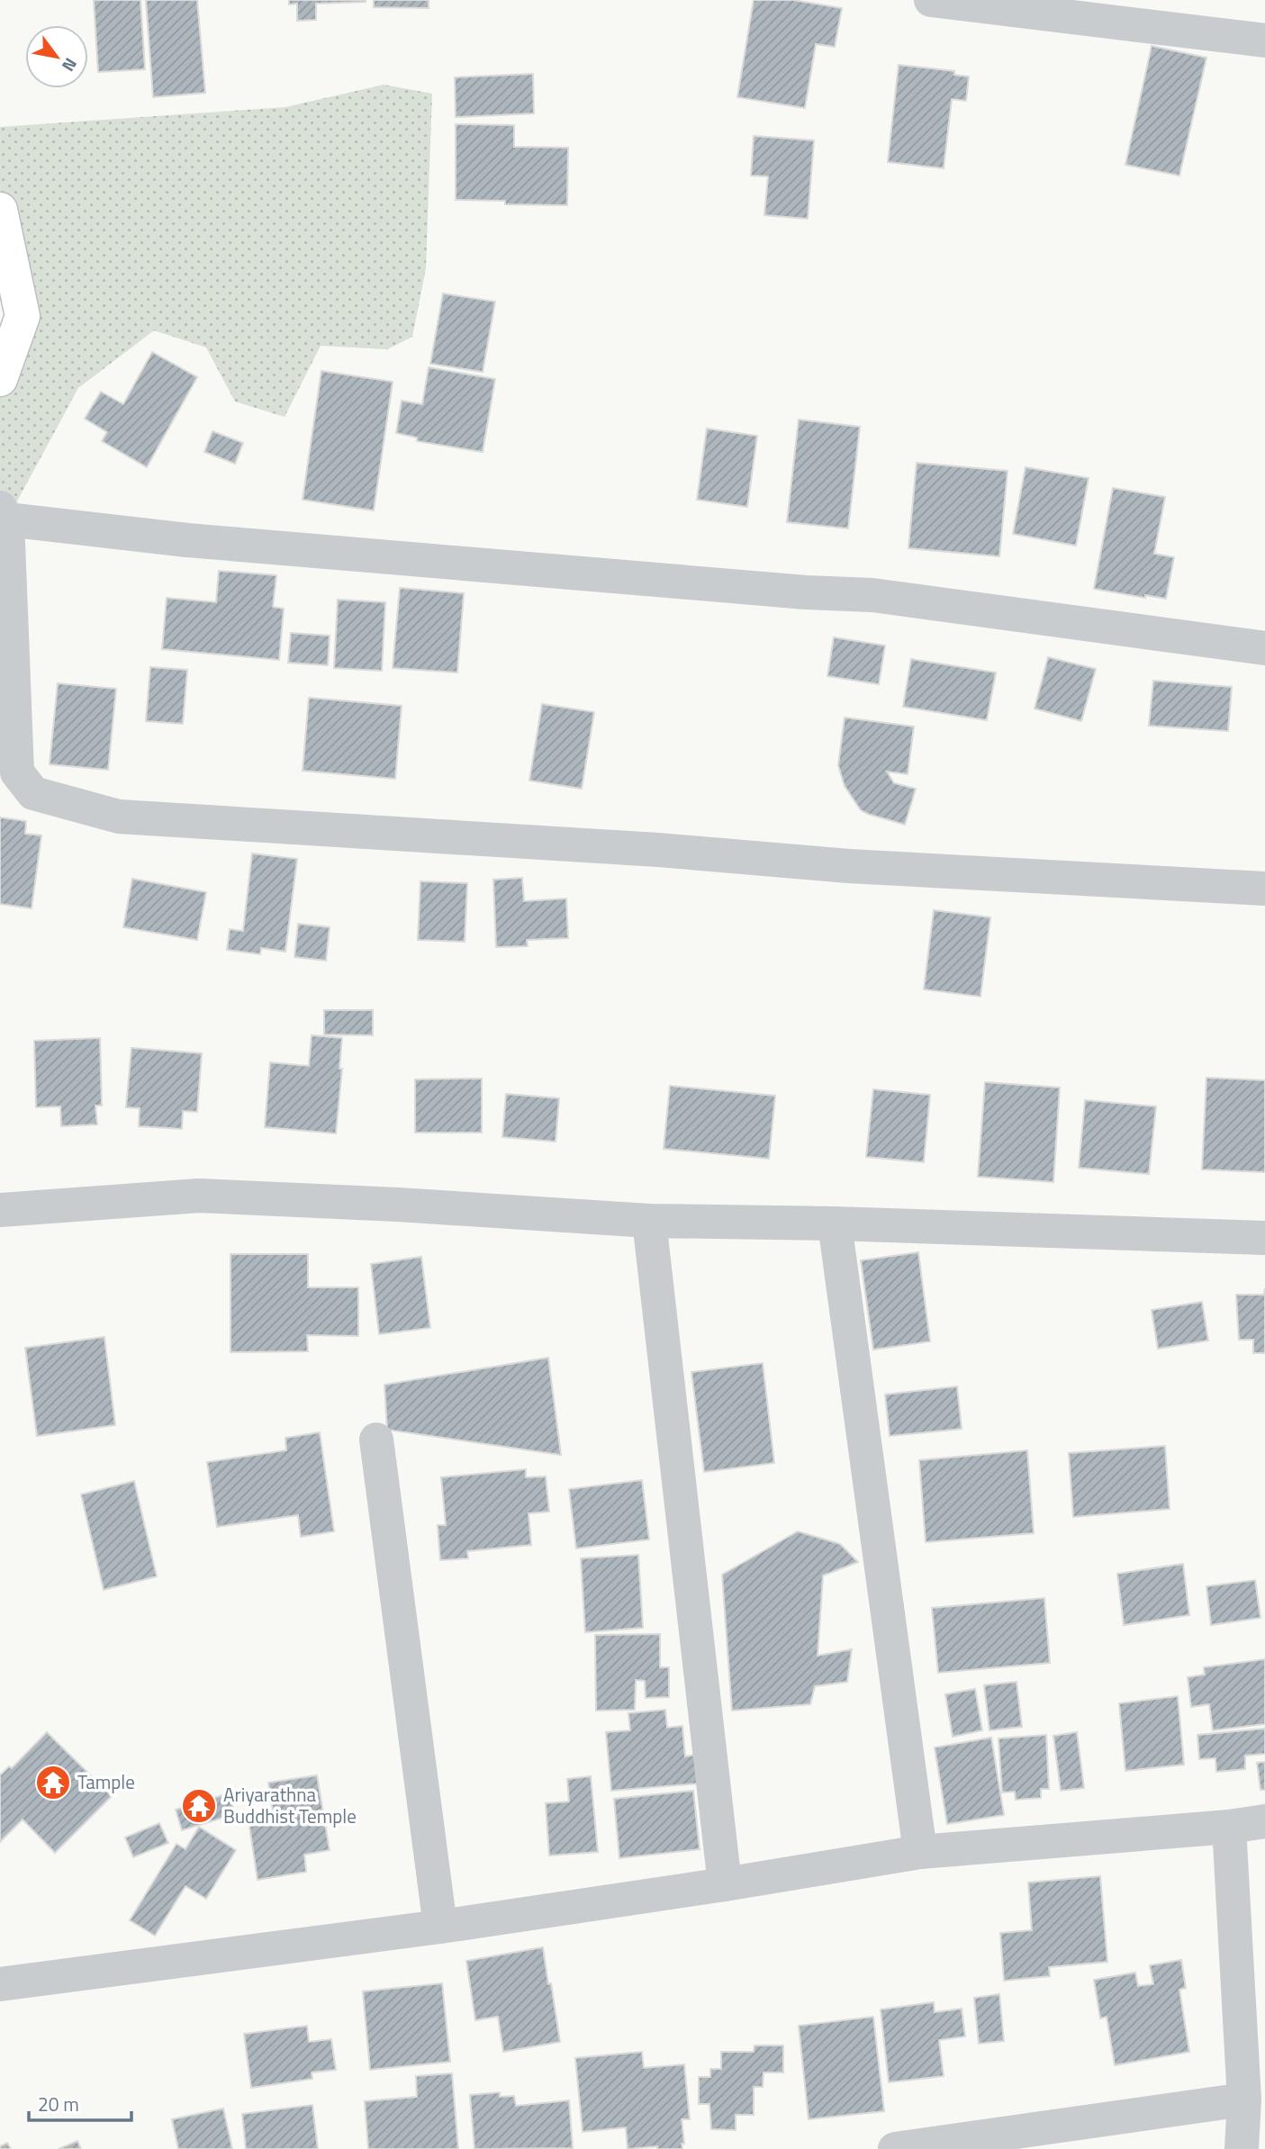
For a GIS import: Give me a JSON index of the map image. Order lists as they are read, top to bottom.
{
  "places": {
    "temple": ["Tample", "Ariyarathna Buddhist Temple"]
  },
  "scale_bar": "20 m",
  "north": "bottom right"
}
